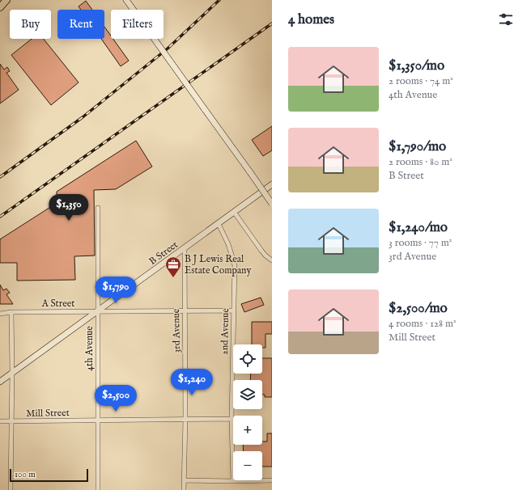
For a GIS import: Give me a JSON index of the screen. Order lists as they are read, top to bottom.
{
  "streets": {
    "street": [
      "B Street",
      "A Street",
      "3rd Avenue",
      "2nd Avenue",
      "4th Avenue",
      "Mill Street"
    ]
  },
  "crossings": [
    ["B Street", "A Street"],
    ["B Street", "3rd Avenue"],
    ["B Street", "2nd Avenue"],
    ["B Street", "4th Avenue"],
    ["A Street", "3rd Avenue"],
    ["A Street", "2nd Avenue"],
    ["A Street", "4th Avenue"],
    ["3rd Avenue", "Mill Street"],
    ["2nd Avenue", "Mill Street"],
    ["4th Avenue", "Mill Street"]
  ],
  "places": {
    "office": ["B J Lewis Real Estate Company"]
  },
  "scale_bar": "100 m",
  "page": {
    "heading": "4 homes",
    "chip": ["Buy", "Rent", "Filters"],
    "list": [
      {
        "name": "$1,350/mo",
        "note": "2 rooms · 74 m² · 4th Avenue"
      },
      {
        "name": "$1,790/mo",
        "note": "2 rooms · 80 m² · B Street"
      },
      {
        "name": "$1,240/mo",
        "note": "3 rooms · 77 m² · 3rd Avenue"
      },
      {
        "name": "$2,500/mo",
        "note": "4 rooms · 128 m² · Mill Street"
      }
    ],
    "price": [
      "$1,350",
      "$1,790",
      "$1,240",
      "$2,500"
    ],
    "map_buttons": ["+", "−"],
    "scale": "100 m"
  }
}
